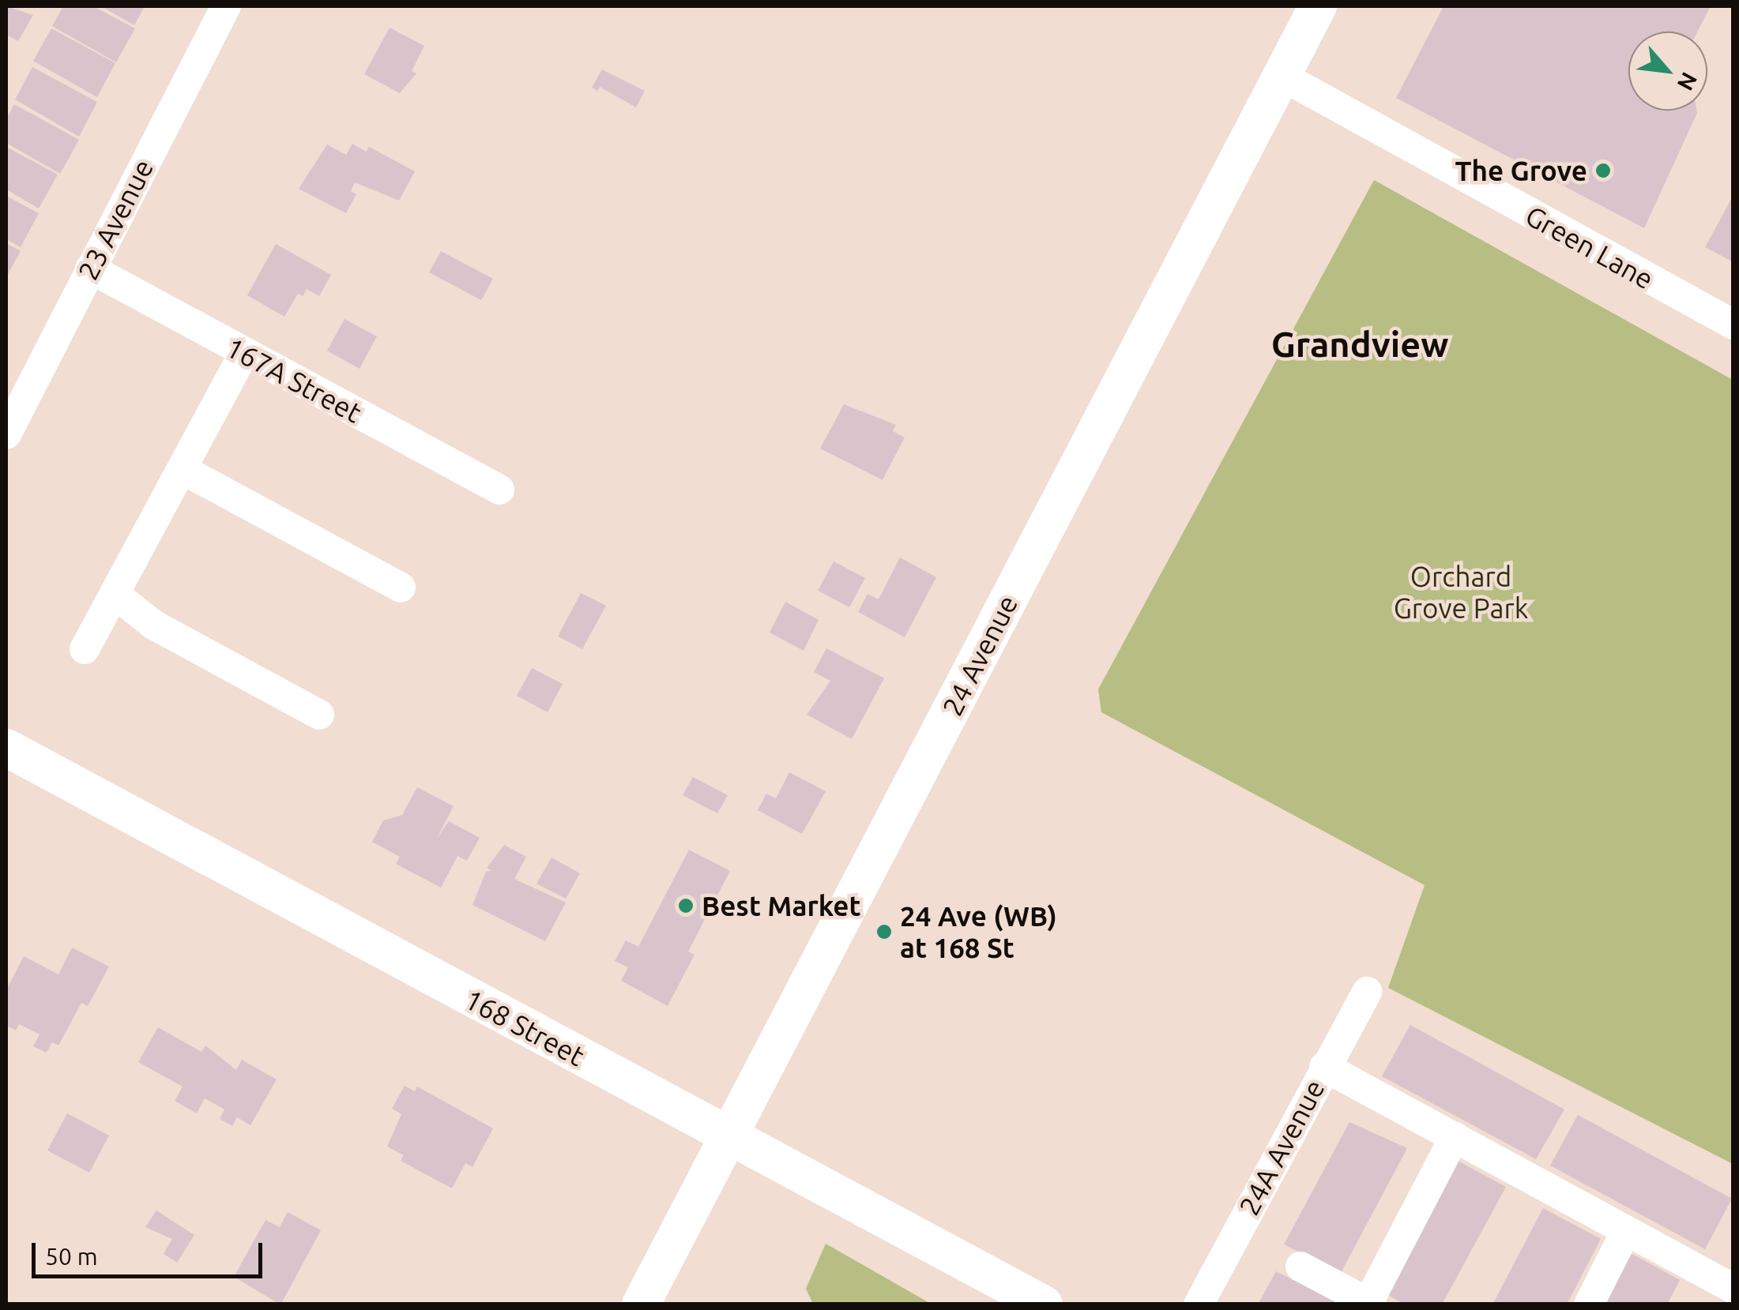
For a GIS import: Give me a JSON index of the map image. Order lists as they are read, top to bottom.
{
  "streets": {
    "main road": ["24 Avenue", "168 Street"],
    "street": [
      "23 Avenue",
      "Green Lane",
      "167A Street",
      "24A Avenue"
    ]
  },
  "crossings": [
    ["23 Avenue", "167A Street"],
    ["Green Lane", "24 Avenue"],
    ["24 Avenue", "168 Street"]
  ],
  "districts": ["Grandview"],
  "parks": ["Orchard Grove Park"],
  "places": ["The Grove", "Best Market", "24 Ave (WB) at 168 St"],
  "scale_bar": "50 m",
  "north": "bottom right"
}
